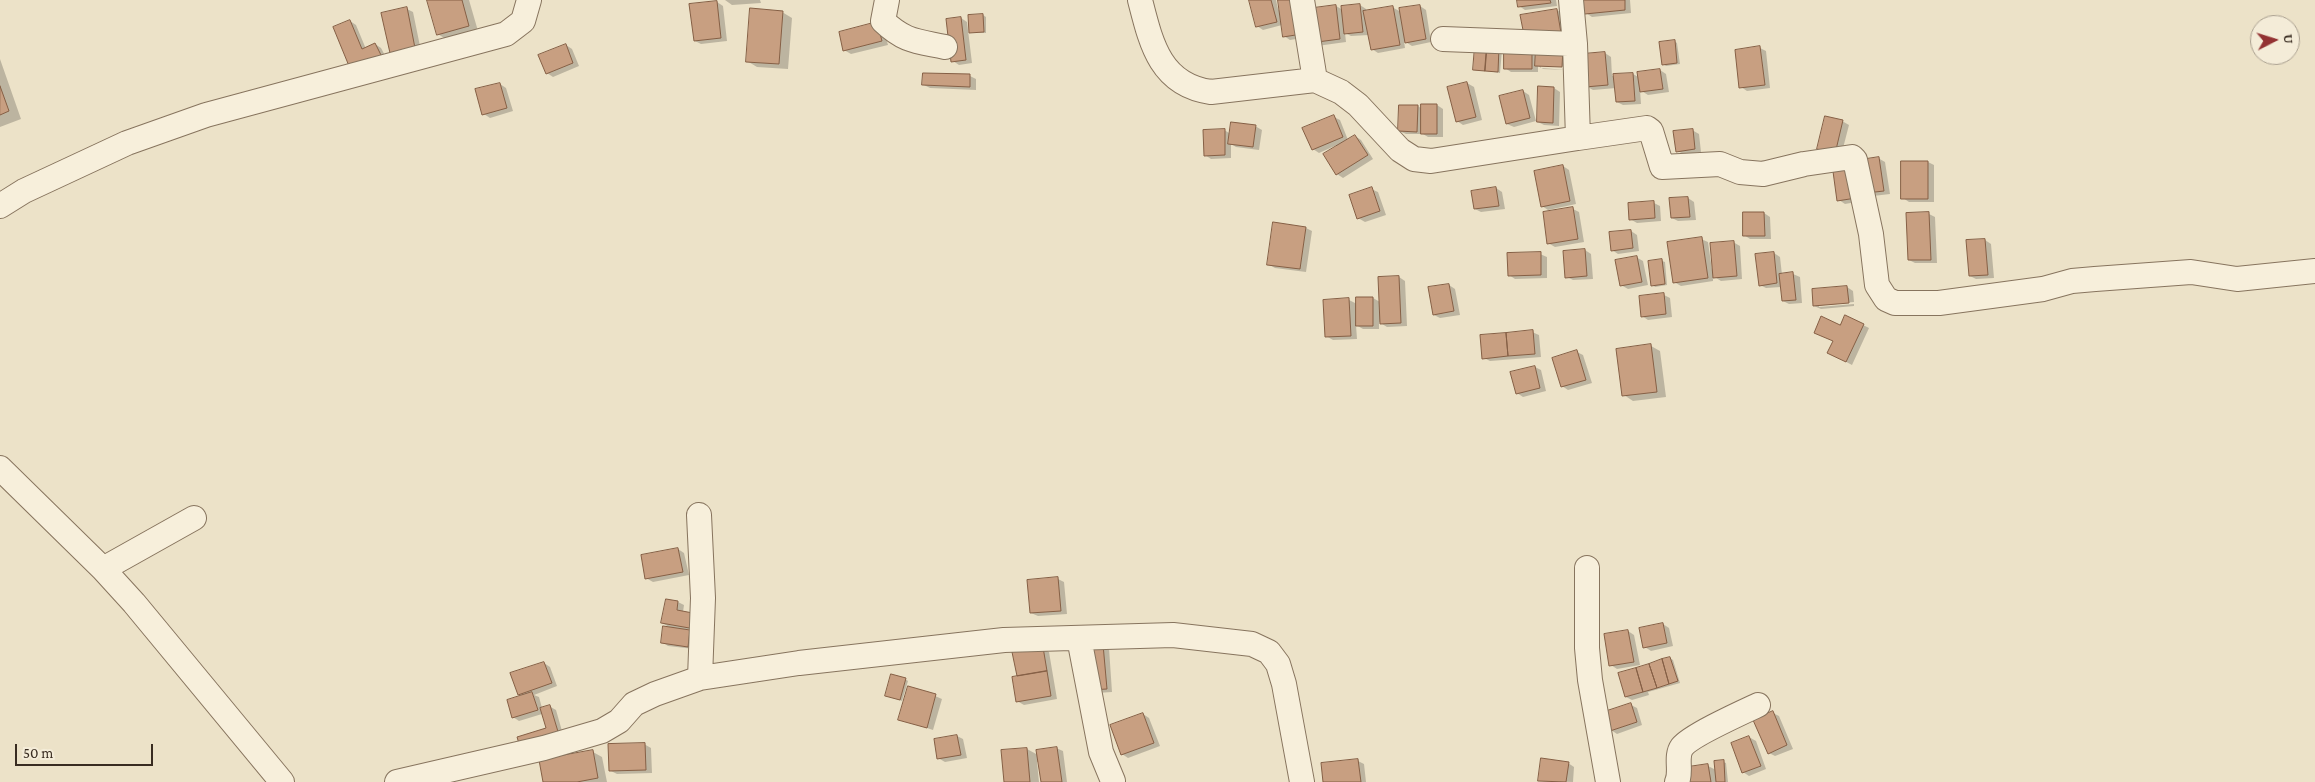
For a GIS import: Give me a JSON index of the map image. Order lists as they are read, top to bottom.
{
  "scale_bar": "50 m",
  "north": "right"
}
